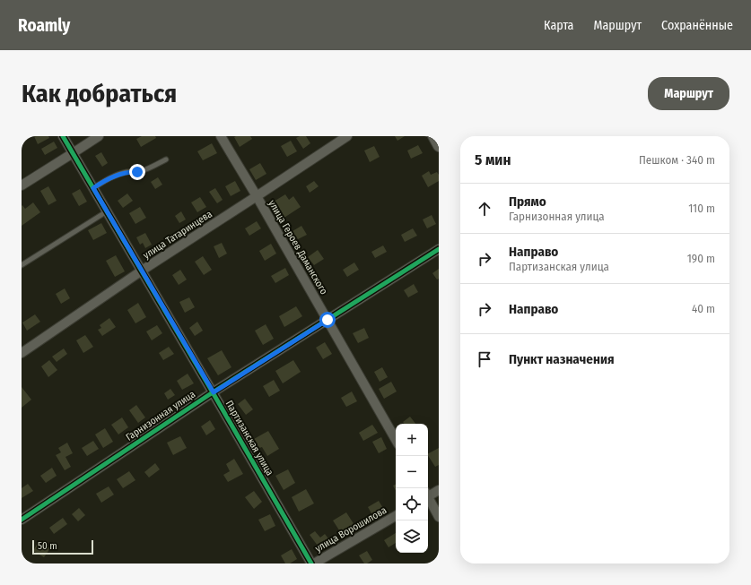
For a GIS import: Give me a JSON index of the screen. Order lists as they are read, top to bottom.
{
  "streets": {
    "street": [
      "улица Татаринцева",
      "улица Героев Даманского",
      "Гарнизонная улица",
      "Партизанская улица",
      "улица Ворошилова"
    ]
  },
  "crossings": [
    ["улица Татаринцева", "улица Героев Даманского"],
    ["улица Татаринцева", "Партизанская улица"],
    ["улица Героев Даманского", "Гарнизонная улица"],
    ["Гарнизонная улица", "Партизанская улица"]
  ],
  "scale_bar": "50 m",
  "page": {
    "header": "Roamly",
    "nav": ["Карта", "Маршрут", "Сохранённые"],
    "buttons": "Маршрут",
    "title": "Как добраться",
    "heading": ["5 мин", "Пешком · 340 m"],
    "list": [
      ["Прямо", "Гарнизонная улица", "110 m"],
      ["Направо", "Партизанская улица", "190 m"],
      ["Направо", "40 m"],
      "Пункт назначения"
    ],
    "map_buttons": ["+", "−"],
    "scale": "50 m"
  }
}
